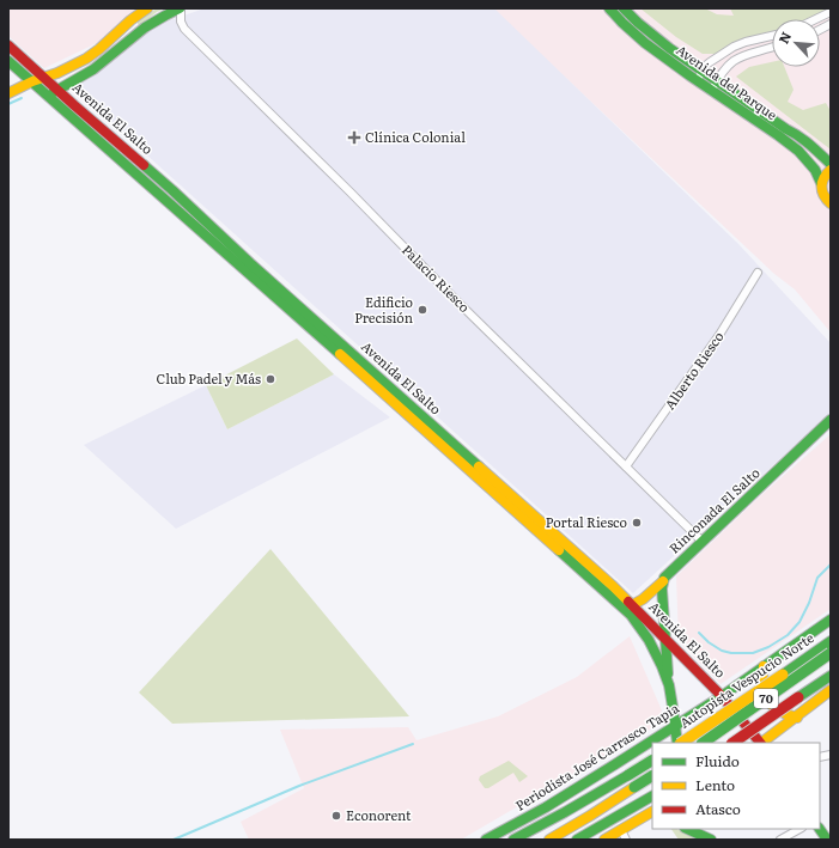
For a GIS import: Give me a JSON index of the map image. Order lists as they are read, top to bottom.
{
  "streets": {
    "main road": [
      "Avenida del Parque",
      "Avenida El Salto",
      "Rinconada El Salto",
      "Autopista Vespucio Norte",
      "70",
      "Periodista José Carrasco Tapia"
    ],
    "street": ["Palacio Riesco", "Alberto Riesco"]
  },
  "crossings": [
    ["Avenida El Salto", "Rinconada El Salto"],
    ["Avenida El Salto", "Periodista José Carrasco Tapia"],
    ["Palacio Riesco", "Alberto Riesco"],
    ["Palacio Riesco", "Rinconada El Salto"]
  ],
  "places": {
    "health": ["Clínica Colonial"],
    "other": [
      "Edificio Precisión",
      "Club Padel y Más",
      "Portal Riesco",
      "Econorent"
    ]
  },
  "legend": ["Fluido", "Lento", "Atasco"],
  "north": "top left"
}
